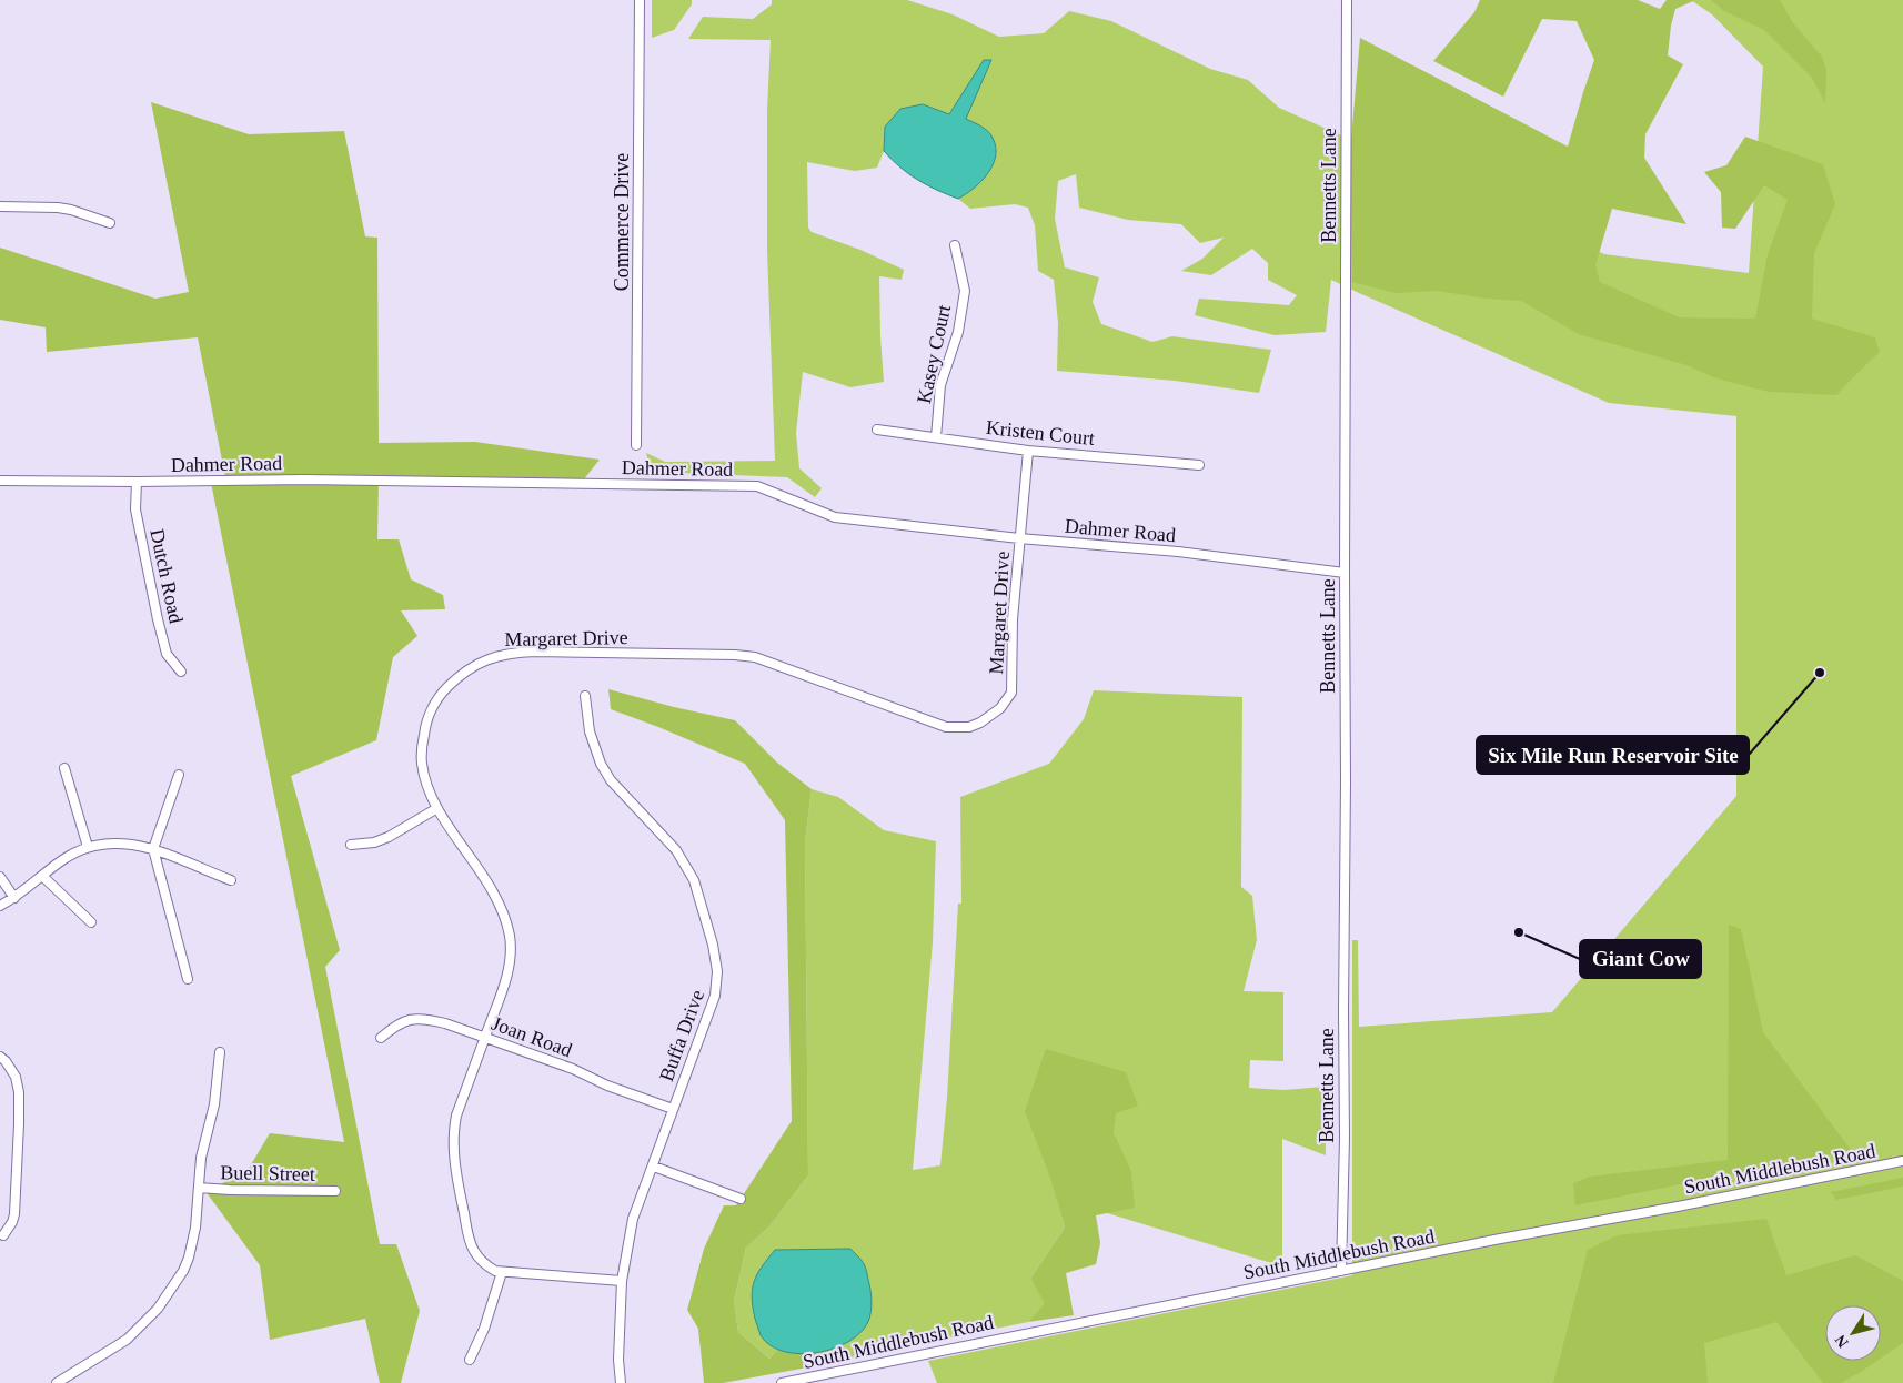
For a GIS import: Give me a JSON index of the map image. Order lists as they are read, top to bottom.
{
  "streets": {
    "street": [
      "Bennetts Lane",
      "Commerce Drive",
      "Kasey Court",
      "Kristen Court",
      "Dahmer Road",
      "Dutch Road",
      "Margaret Drive",
      "Buffa Drive",
      "Joan Road",
      "South Middlebush Road",
      "Buell Street"
    ]
  },
  "crossings": [
    ["Bennetts Lane", "Dahmer Road"],
    ["Bennetts Lane", "South Middlebush Road"],
    ["Kasey Court", "Kristen Court"],
    ["Kristen Court", "Margaret Drive"],
    ["Dahmer Road", "Dutch Road"],
    ["Dahmer Road", "Margaret Drive"],
    ["Margaret Drive", "Buffa Drive"],
    ["Margaret Drive", "Joan Road"],
    ["Buffa Drive", "Joan Road"]
  ],
  "places": ["Six Mile Run Reservoir Site", "Giant Cow"],
  "north": "bottom left"
}
